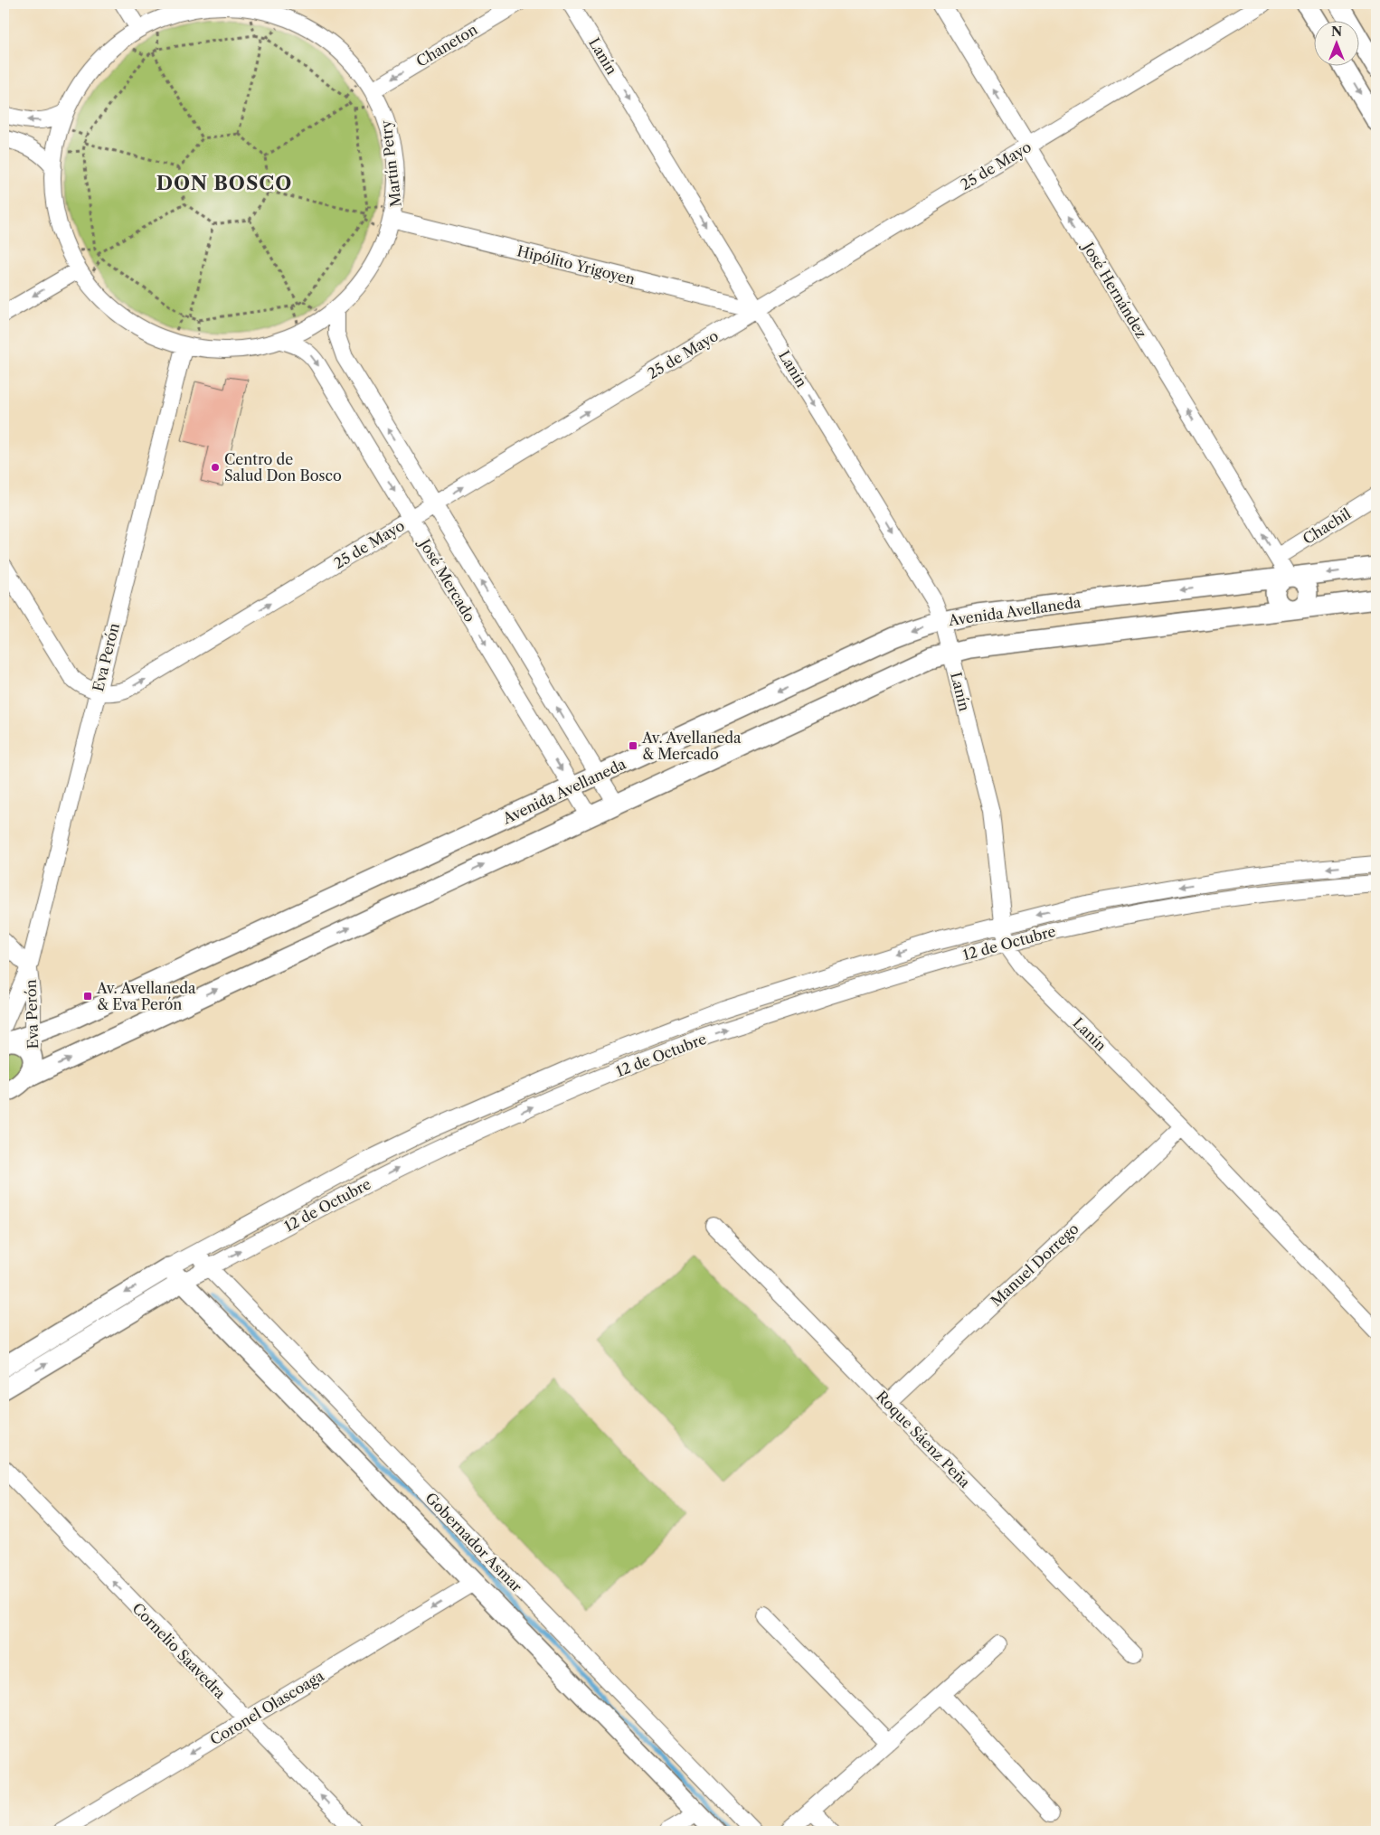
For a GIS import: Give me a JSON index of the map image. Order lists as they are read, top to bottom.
{
  "streets": {
    "street": [
      "Chaneton",
      "Lanín",
      "Martín Petry",
      "25 de Mayo",
      "Hipólito Yrigoyen",
      "José Hernández",
      "Chachil",
      "José Mercado",
      "Avenida Avellaneda",
      "Eva Perón",
      "12 de Octubre",
      "Manuel Dorrego",
      "Roque Sáenz Peña",
      "Gobernador Asmar",
      "Cornelio Saavedra",
      "Coronel Olascoaga"
    ]
  },
  "crossings": [
    ["Chaneton", "Martín Petry"],
    ["Lanín", "25 de Mayo"],
    ["Lanín", "Hipólito Yrigoyen"],
    ["Lanín", "Avenida Avellaneda"],
    ["Lanín", "12 de Octubre"],
    ["Lanín", "Manuel Dorrego"],
    ["Martín Petry", "Hipólito Yrigoyen"],
    ["Martín Petry", "José Mercado"],
    ["Martín Petry", "Eva Perón"],
    ["25 de Mayo", "Hipólito Yrigoyen"],
    ["25 de Mayo", "José Hernández"],
    ["25 de Mayo", "José Mercado"],
    ["25 de Mayo", "Eva Perón"],
    ["José Hernández", "Chachil"],
    ["José Hernández", "Avenida Avellaneda"],
    ["José Mercado", "Avenida Avellaneda"],
    ["Avenida Avellaneda", "Eva Perón"],
    ["12 de Octubre", "Gobernador Asmar"],
    ["Manuel Dorrego", "Roque Sáenz Peña"],
    ["Gobernador Asmar", "Coronel Olascoaga"],
    ["Cornelio Saavedra", "Coronel Olascoaga"]
  ],
  "one_way": [
    "Chaneton",
    "Lanín",
    "25 de Mayo",
    "José Hernández",
    "Cornelio Saavedra",
    "Coronel Olascoaga"
  ],
  "districts": ["DON BOSCO"],
  "places": {
    "other": ["Centro de Salud Don Bosco"],
    "transit": ["Av. Avellaneda & Mercado", "Av. Avellaneda & Eva Perón"]
  },
  "north": "top"
}
